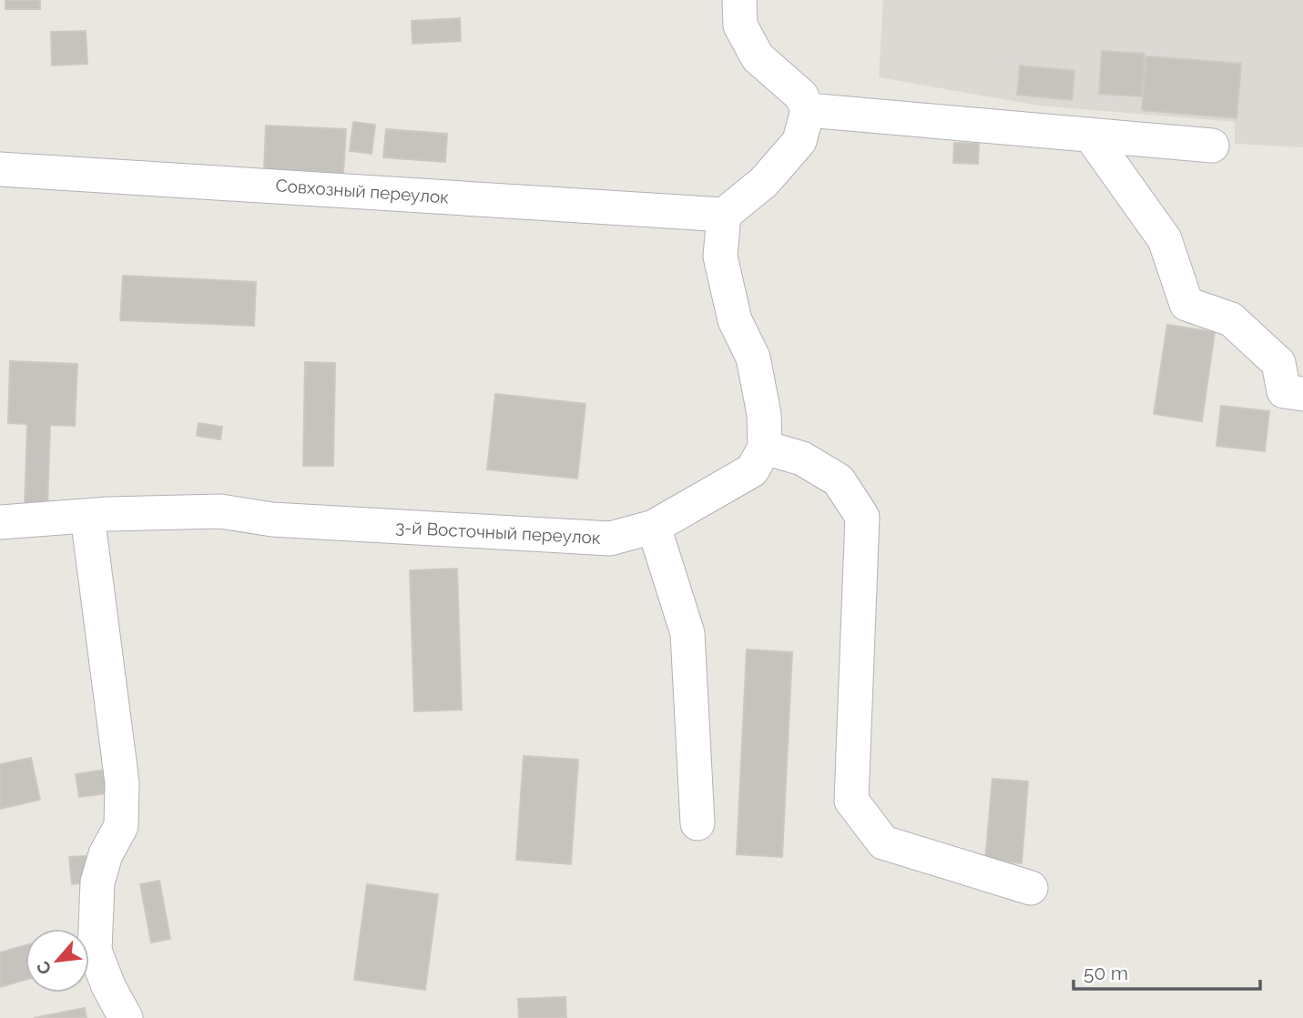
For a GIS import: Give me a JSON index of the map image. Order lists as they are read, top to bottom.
{
  "streets": {
    "street": ["Совхозный переулок", "3-й Восточный переулок"]
  },
  "scale_bar": "50 m",
  "north": "bottom left"
}
